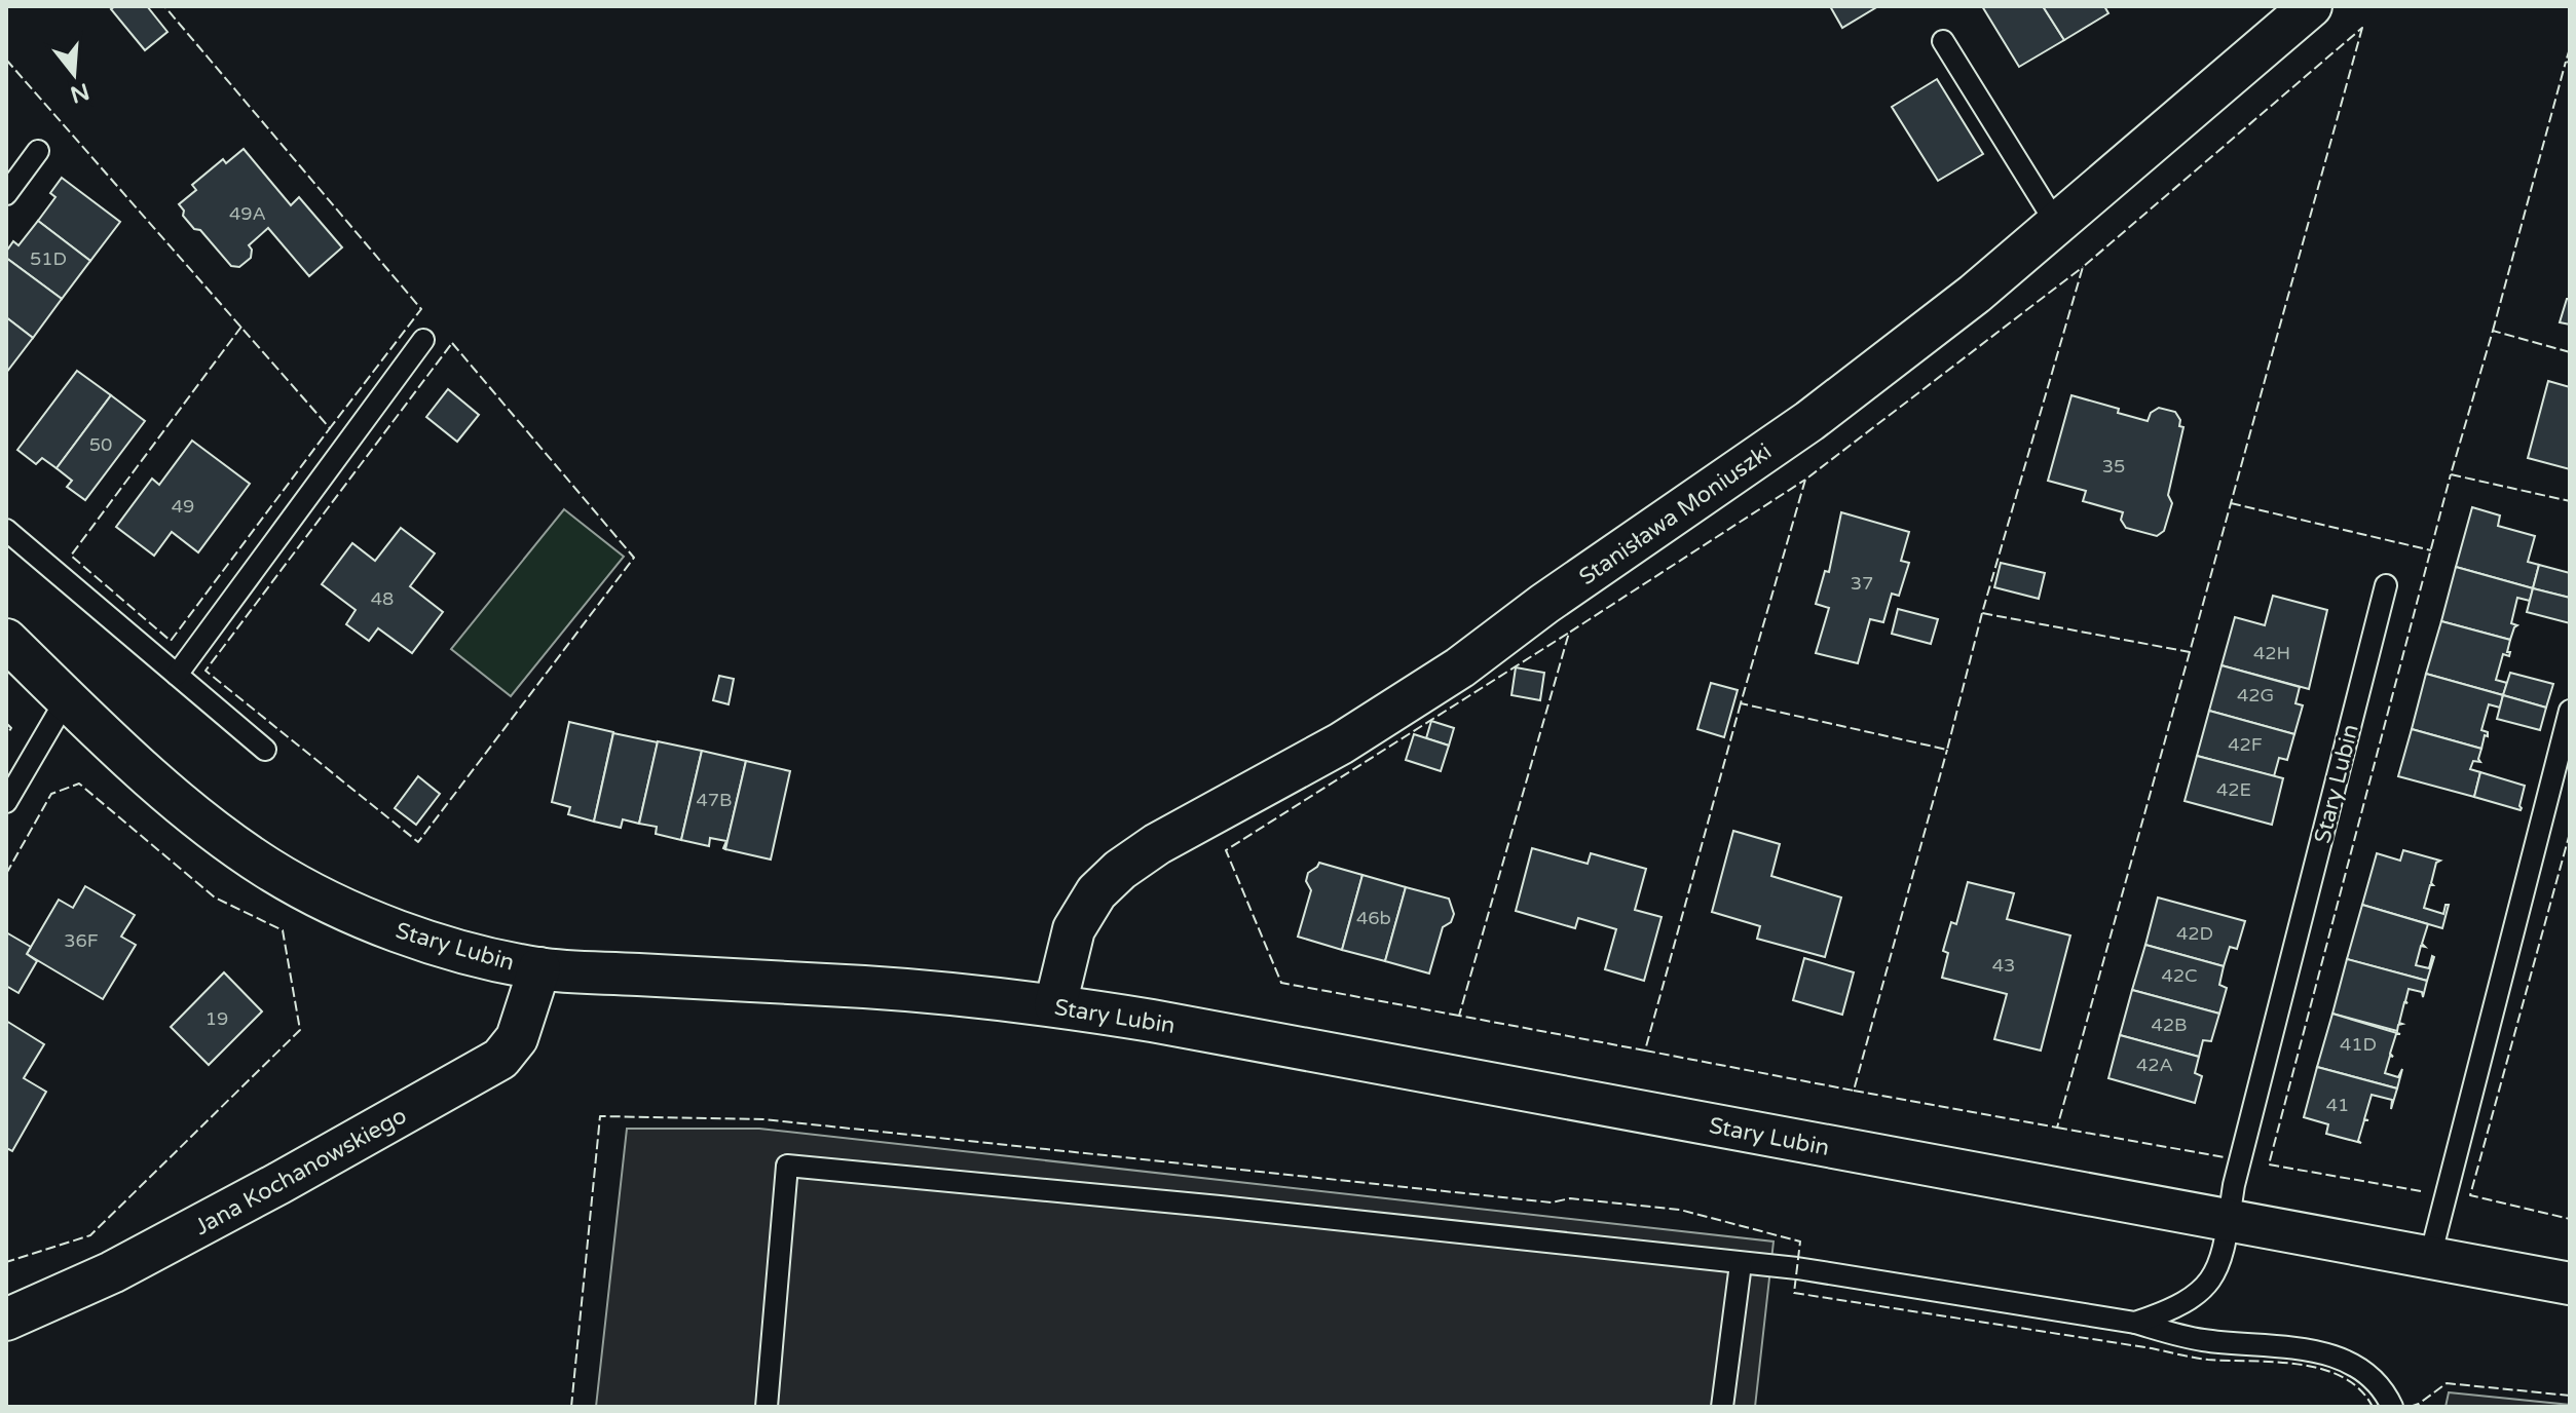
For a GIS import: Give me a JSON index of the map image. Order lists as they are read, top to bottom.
{
  "streets": {
    "street": ["Stanisława Moniuszki", "Stary Lubin", "Jana Kochanowskiego"]
  },
  "crossings": [
    ["Stanisława Moniuszki", "Stary Lubin"],
    ["Stary Lubin", "Jana Kochanowskiego"]
  ],
  "house_numbers": [
    "49A",
    "51D",
    "50",
    "35",
    "49",
    "37",
    "48",
    "42H",
    "42G",
    "42F",
    "42E",
    "47B",
    "46b",
    "42D",
    "36F",
    "43",
    "42C",
    "19",
    "42B",
    "41D",
    "42A",
    "41"
  ],
  "north": "bottom"
}
